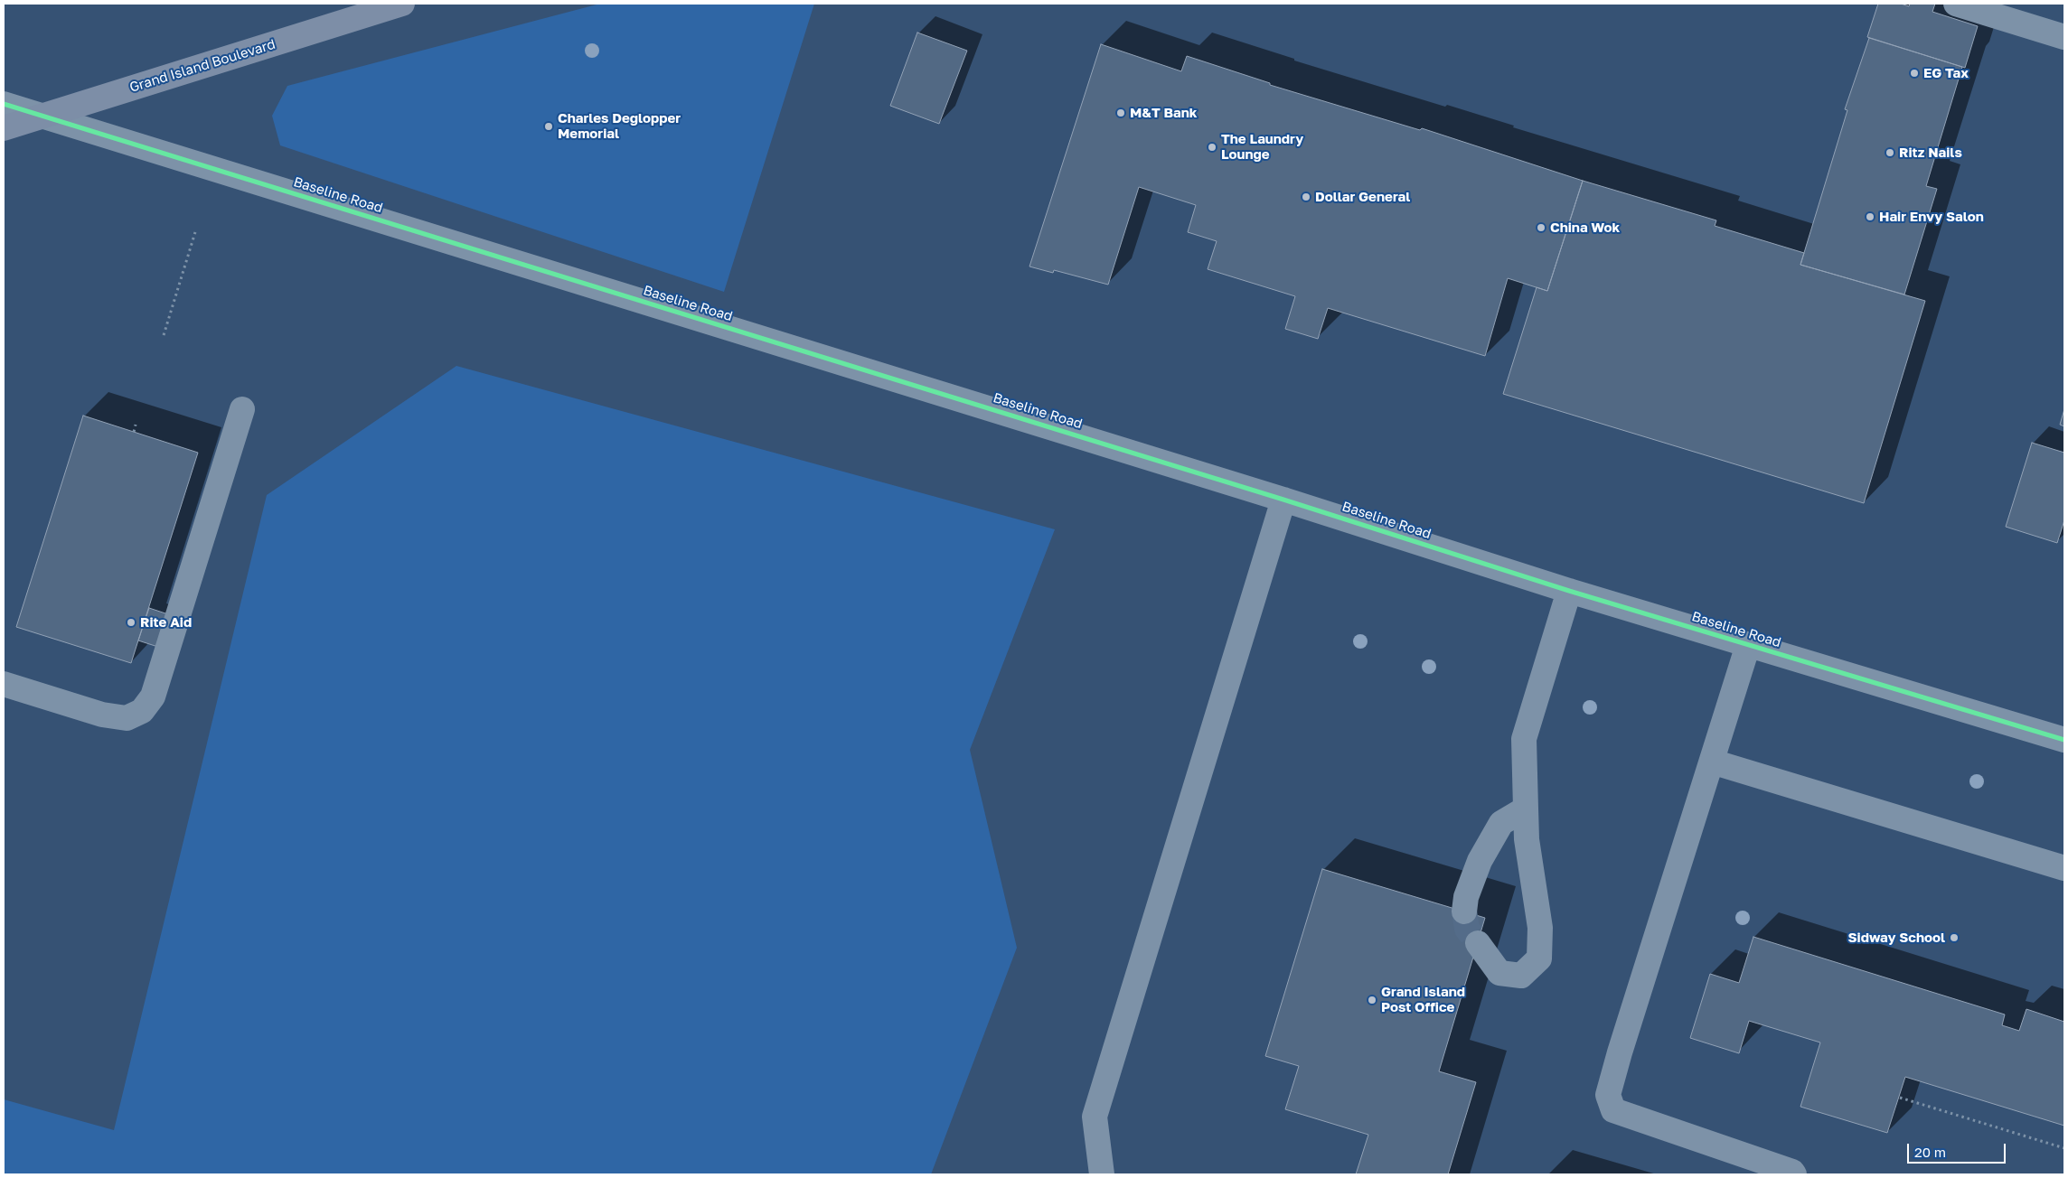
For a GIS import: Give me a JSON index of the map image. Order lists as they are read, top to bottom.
{
  "streets": {
    "main road": ["Grand Island Boulevard"],
    "street": ["Baseline Road"]
  },
  "crossings": [
    ["Grand Island Boulevard", "Baseline Road"]
  ],
  "places": [
    "EG Tax",
    "M&T Bank",
    "Charles Deglopper Memorial",
    "The Laundry Lounge",
    "Ritz Nails",
    "Dollar General",
    "Hair Envy Salon",
    "China Wok",
    "Rite Aid",
    "Sidway School",
    "Grand Island Post Office"
  ],
  "scale_bar": "20 m"
}
